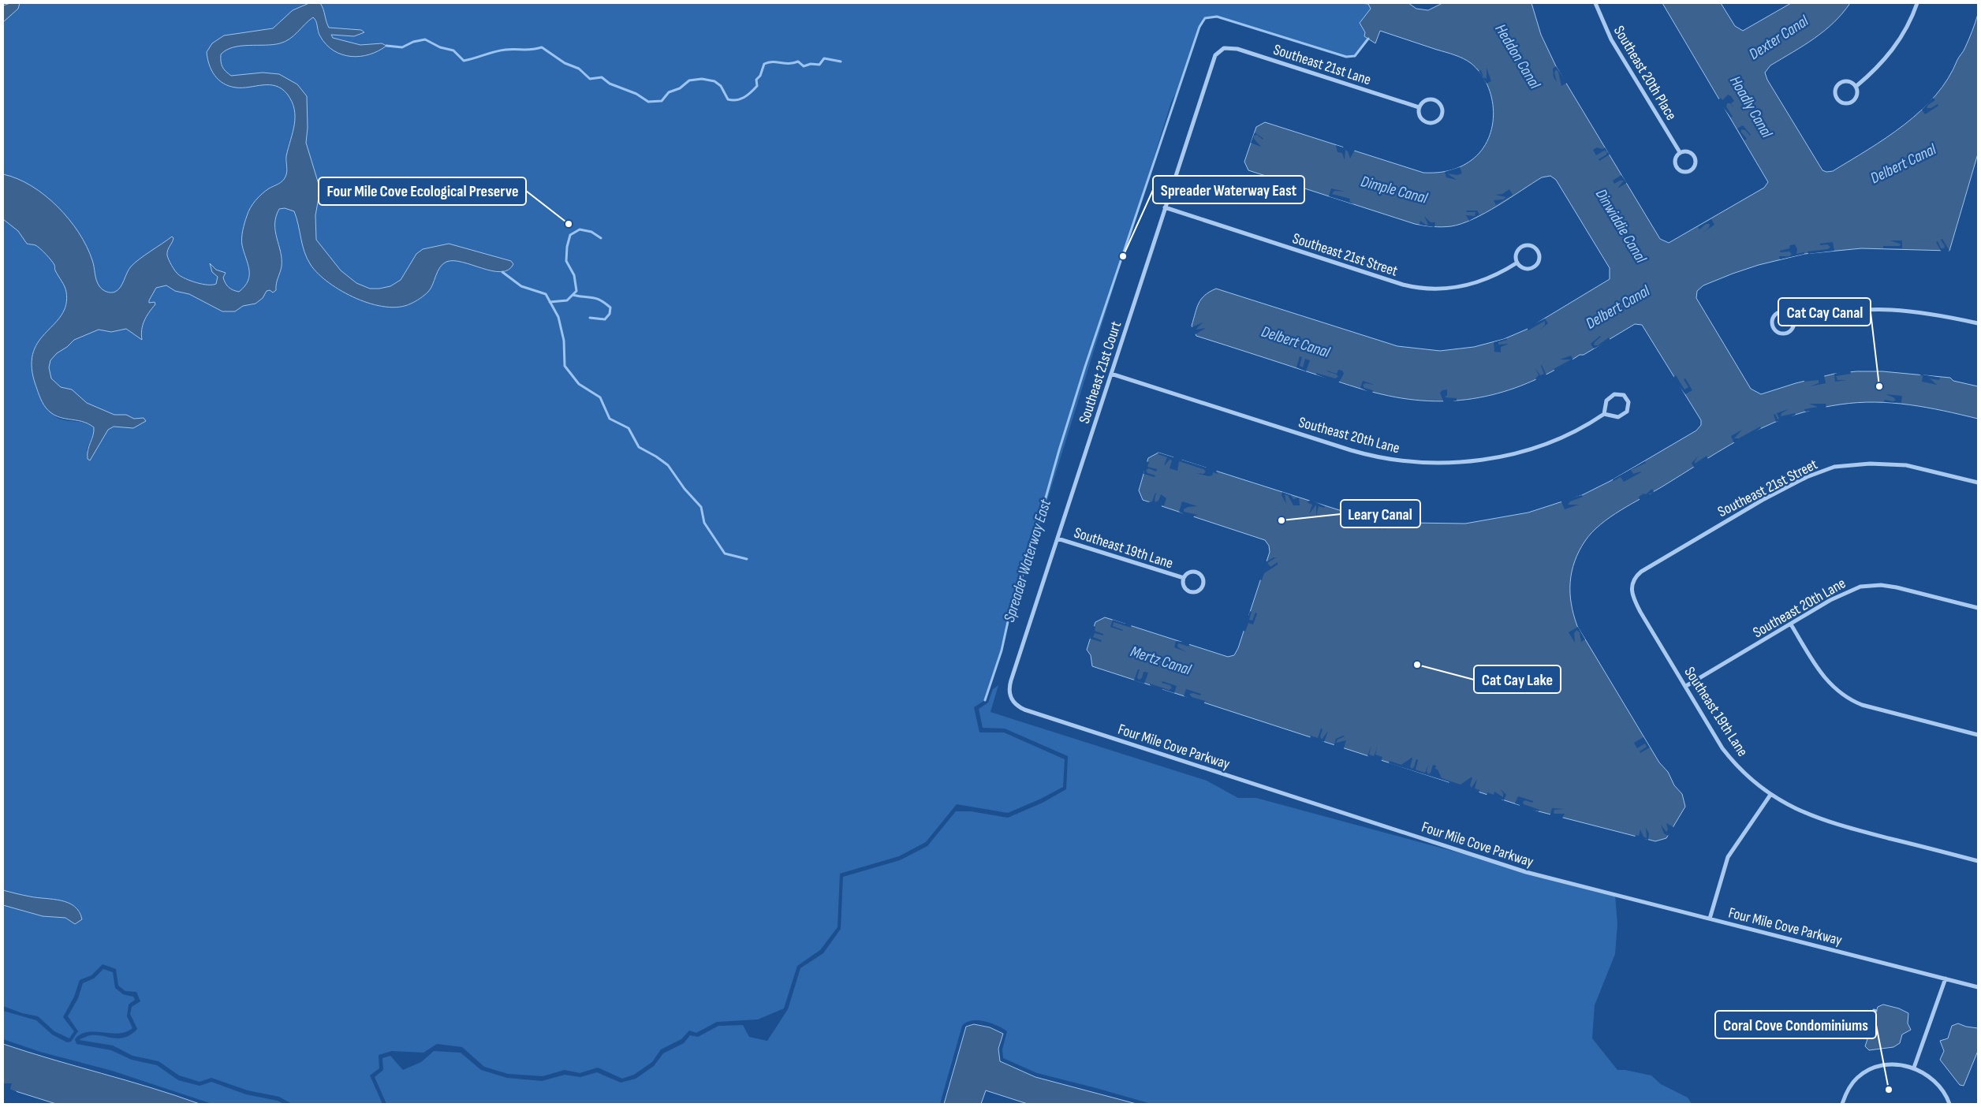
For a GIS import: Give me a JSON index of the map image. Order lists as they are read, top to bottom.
{
  "streets": {
    "street": [
      "Southeast 21st Lane",
      "Southeast 20th Place",
      "Southeast 21st Street",
      "Southeast 21st Court",
      "Southeast 20th Lane",
      "Southeast 19th Lane",
      "Four Mile Cove Parkway"
    ]
  },
  "crossings": [
    ["Southeast 21st Lane", "Southeast 21st Court"],
    ["Southeast 21st Street", "Southeast 21st Court"],
    ["Southeast 21st Street", "Southeast 19th Lane"],
    ["Southeast 21st Court", "Southeast 20th Lane"],
    ["Southeast 21st Court", "Southeast 19th Lane"],
    ["Southeast 21st Court", "Four Mile Cove Parkway"],
    ["Southeast 20th Lane", "Southeast 19th Lane"]
  ],
  "water": [
    "Dexter Canal",
    "Heddon Canal",
    "Hoadly Canal",
    "Delbert Canal",
    "Dimple Canal",
    "Dinwiddie Canal",
    "Spreader Waterway East",
    "Mertz Canal"
  ],
  "places": [
    "Four Mile Cove Ecological Preserve",
    "Spreader Waterway East",
    "Cat Cay Canal",
    "Leary Canal",
    "Cat Cay Lake",
    "Coral Cove Condominiums"
  ]
}
